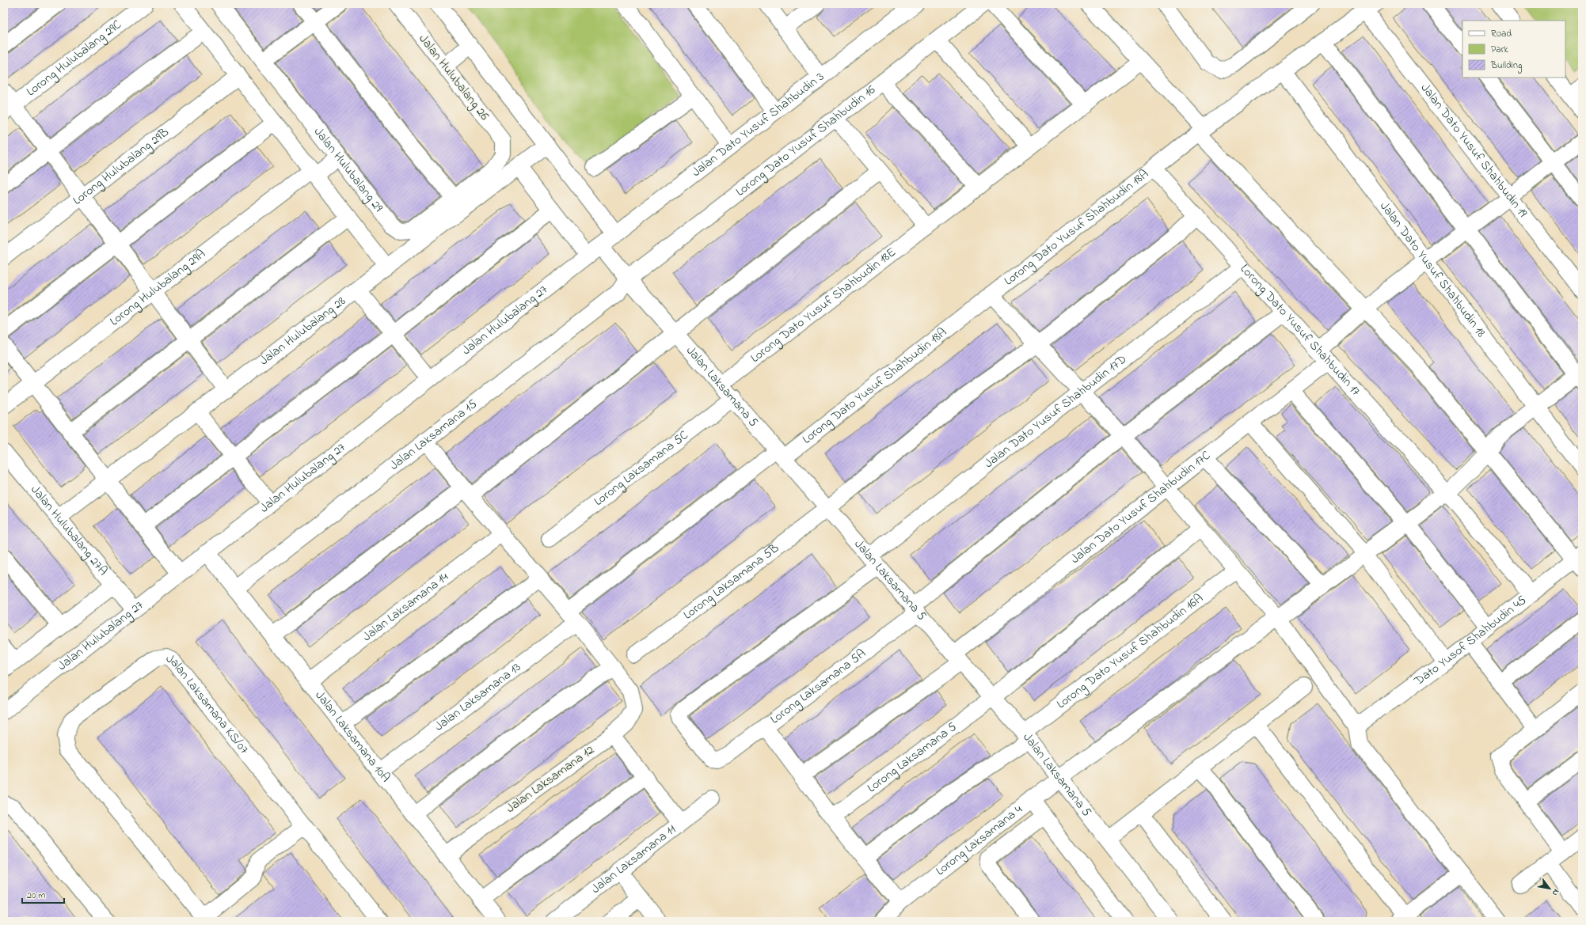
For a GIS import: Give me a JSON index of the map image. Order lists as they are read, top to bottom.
{
  "streets": {
    "street": [
      "Lorong Hulubalang 29C",
      "Jalan Hulubalang 26",
      "Jalan Dato Yusuf Shahbudin 3",
      "Lorong Dato Yusuf Shahbudin 16",
      "Jalan Dato Yusuf Shahbudin 19",
      "Lorong Hulubalang 29B",
      "Jalan Hulubalang 29",
      "Lorong Dato Yusuf Shahbudin 18A",
      "Jalan Dato Yusuf Shahbudin 18",
      "Lorong Hulubalang 29A",
      "Lorong Dato Yusuf Shahbudin 18E",
      "Jalan Hulubalang 27",
      "Lorong Dato Yusuf Shahbudin 17",
      "Jalan Hulubalang 28",
      "Jalan Laksamana 5",
      "Jalan Dato Yusuf Shahbudin 17D",
      "Jalan Laksamana 15",
      "Lorong Laksamana 5C",
      "Jalan Dato Yusuf Shahbudin 17C",
      "Jalan Hulubalang 27A",
      "Lorong Laksamana 5B",
      "Jalan Laksamana 14",
      "Dato Yusof Shahbudin 45",
      "Lorong Dato Yusuf Shahbudin 16A",
      "Lorong Laksamana 5A",
      "Jalan Laksamana 13",
      "Jalan Laksamana KS/07",
      "Jalan Laksamana 10A",
      "Lorong Laksamana 5",
      "Jalan Laksamana 12",
      "Lorong Laksamana 4",
      "Jalan Laksamana 11"
    ]
  },
  "crossings": [
    ["Jalan Hulubalang 26", "Jalan Hulubalang 29"],
    ["Jalan Dato Yusuf Shahbudin 3", "Jalan Hulubalang 27"],
    ["Jalan Dato Yusuf Shahbudin 3", "Jalan Laksamana 5"],
    ["Lorong Dato Yusuf Shahbudin 16", "Jalan Laksamana 5"],
    ["Lorong Dato Yusuf Shahbudin 16", "Jalan Laksamana 15"],
    ["Jalan Dato Yusuf Shahbudin 19", "Lorong Dato Yusuf Shahbudin 18A"],
    ["Jalan Hulubalang 29", "Lorong Hulubalang 29A"],
    ["Lorong Dato Yusuf Shahbudin 18A", "Jalan Dato Yusuf Shahbudin 18"],
    ["Lorong Dato Yusuf Shahbudin 18A", "Lorong Dato Yusuf Shahbudin 17"],
    ["Lorong Dato Yusuf Shahbudin 18A", "Jalan Laksamana 5"],
    ["Lorong Dato Yusuf Shahbudin 18A", "Jalan Laksamana 13"],
    ["Jalan Dato Yusuf Shahbudin 18", "Lorong Laksamana 4"],
    ["Lorong Dato Yusuf Shahbudin 18E", "Jalan Laksamana 5"],
    ["Jalan Hulubalang 27", "Jalan Laksamana 5"],
    ["Jalan Hulubalang 27", "Jalan Hulubalang 27A"],
    ["Jalan Hulubalang 27", "Jalan Laksamana 10A"],
    ["Lorong Dato Yusuf Shahbudin 17", "Jalan Dato Yusuf Shahbudin 17D"],
    ["Lorong Dato Yusuf Shahbudin 17", "Jalan Dato Yusuf Shahbudin 17C"],
    ["Lorong Dato Yusuf Shahbudin 17", "Lorong Laksamana 5B"],
    ["Lorong Dato Yusuf Shahbudin 17", "Dato Yusof Shahbudin 45"],
    ["Lorong Dato Yusuf Shahbudin 17", "Lorong Laksamana 5A"],
    ["Lorong Dato Yusuf Shahbudin 17", "Lorong Laksamana 4"],
    ["Jalan Hulubalang 28", "Jalan Hulubalang 27A"],
    ["Jalan Laksamana 5", "Jalan Dato Yusuf Shahbudin 17D"],
    ["Jalan Laksamana 5", "Jalan Laksamana 15"],
    ["Jalan Laksamana 5", "Lorong Laksamana 5C"],
    ["Jalan Laksamana 5", "Jalan Dato Yusuf Shahbudin 17C"],
    ["Jalan Laksamana 5", "Lorong Laksamana 5B"],
    ["Jalan Laksamana 5", "Lorong Dato Yusuf Shahbudin 16A"],
    ["Jalan Laksamana 5", "Lorong Laksamana 5A"],
    ["Jalan Laksamana 5", "Lorong Laksamana 5"],
    ["Jalan Laksamana 5", "Lorong Laksamana 4"],
    ["Jalan Dato Yusuf Shahbudin 17D", "Lorong Laksamana 5A"],
    ["Jalan Laksamana 15", "Jalan Laksamana 10A"],
    ["Jalan Laksamana 14", "Jalan Laksamana 10A"],
    ["Jalan Laksamana 13", "Jalan Laksamana 10A"],
    ["Jalan Laksamana 10A", "Jalan Laksamana 12"]
  ],
  "legend": ["Road", "Park", "Building"],
  "scale_bar": "20 m",
  "north": "bottom right"
}
